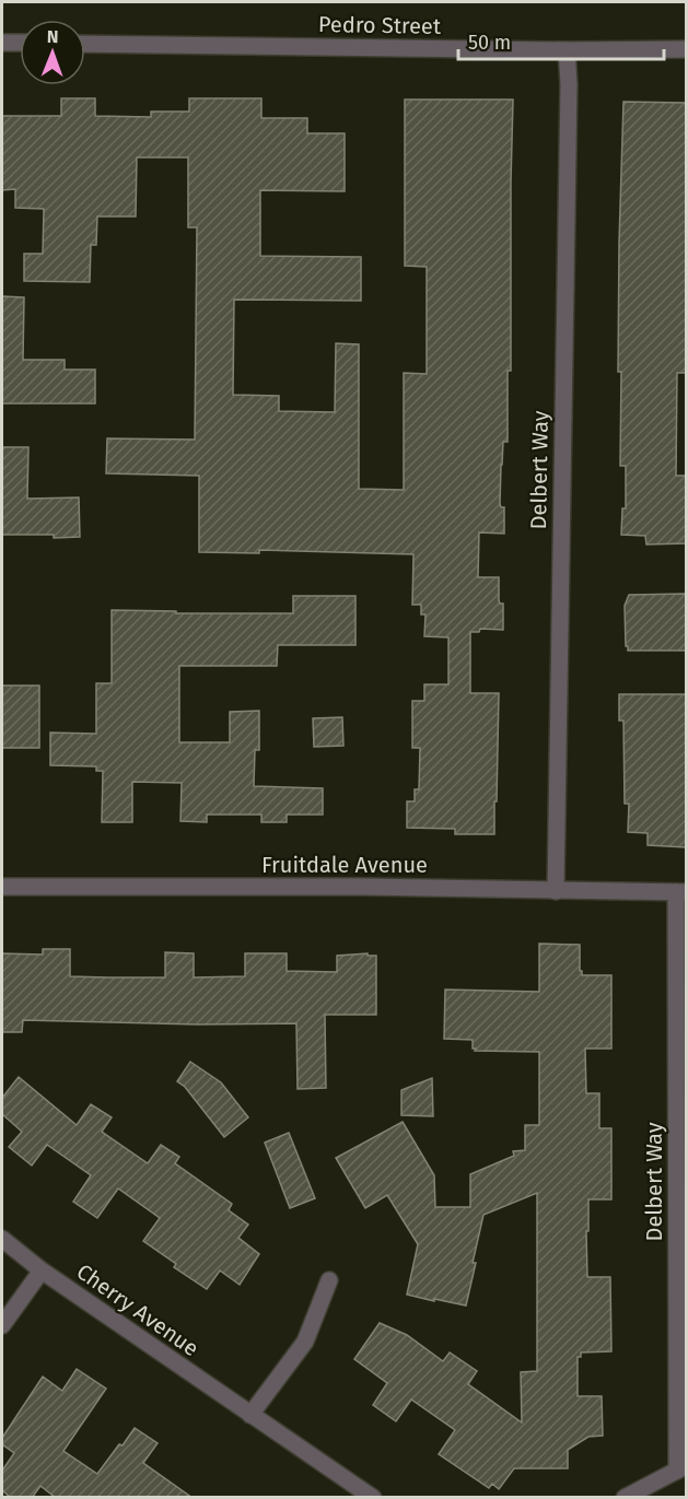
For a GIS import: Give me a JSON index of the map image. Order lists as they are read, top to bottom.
{
  "streets": {
    "street": [
      "Pedro Street",
      "Delbert Way",
      "Fruitdale Avenue",
      "Cherry Avenue"
    ]
  },
  "crossings": [
    ["Pedro Street", "Delbert Way"],
    ["Delbert Way", "Fruitdale Avenue"]
  ],
  "scale_bar": "50 m",
  "north": "top"
}
